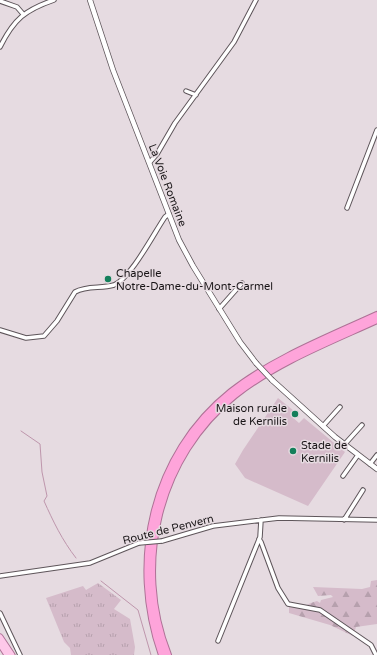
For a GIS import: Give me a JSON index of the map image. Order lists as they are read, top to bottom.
{
  "streets": {
    "street": ["La Voie Romaine", "Route de Penvern"]
  },
  "places": ["Chapelle Notre-Dame-du-Mont-Carmel", "Maison rurale de Kernilis", "Stade de Kernilis"]
}
